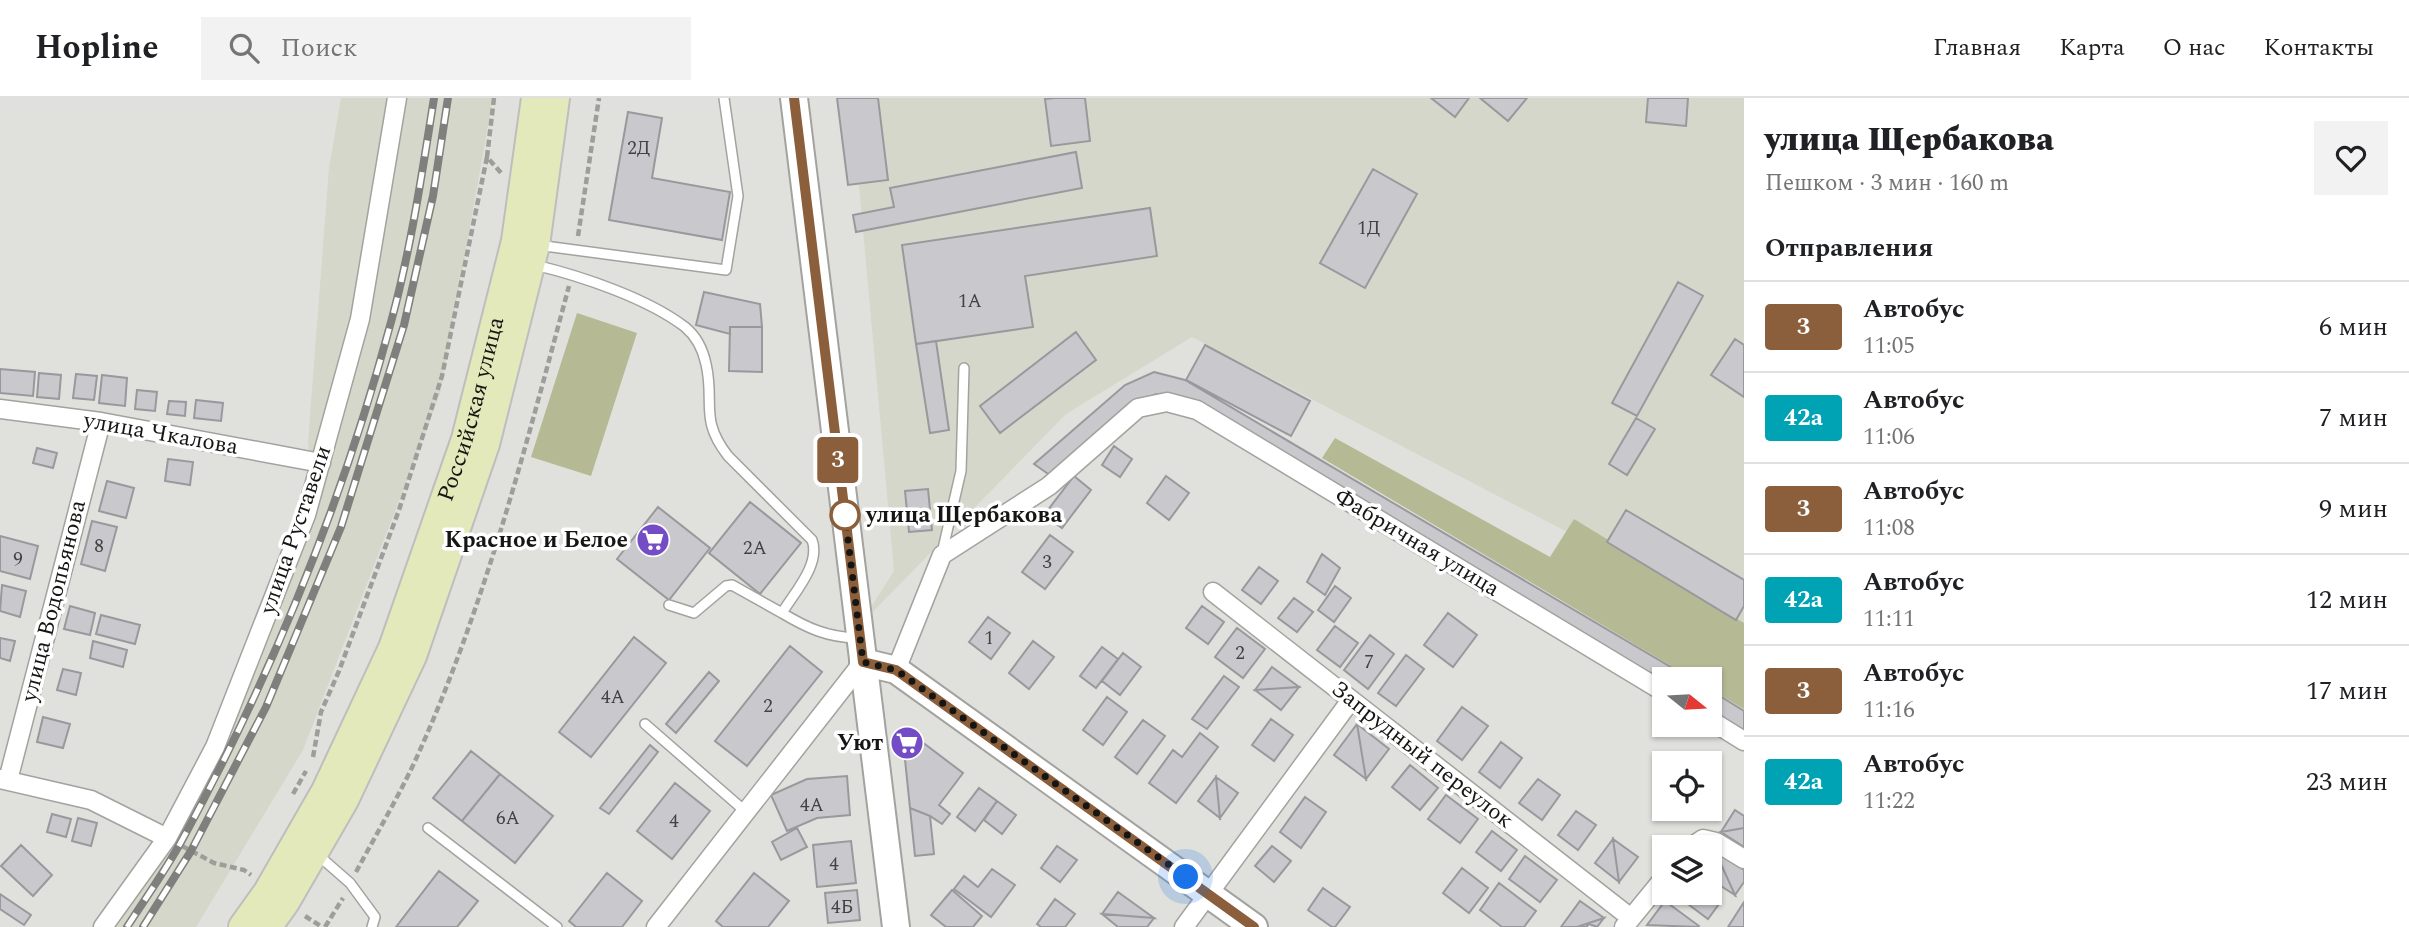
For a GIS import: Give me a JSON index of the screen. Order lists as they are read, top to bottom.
{
  "streets": {
    "main road": ["Российская улица"],
    "street": [
      "улица Чкалова",
      "улица Руставели",
      "Фабричная улица",
      "улица Водопьянова",
      "Запрудный переулок"
    ]
  },
  "crossings": [
    ["улица Чкалова", "улица Руставели"],
    ["улица Чкалова", "улица Водопьянова"]
  ],
  "places": {
    "other": ["улица Щербакова"],
    "supermarket": ["Красное и Белое", "Уют"]
  },
  "lines": ["bus line 3"],
  "house_numbers": [
    "2Д",
    "1Д",
    "1А",
    "8",
    "2А",
    "9",
    "3",
    "1",
    "2",
    "7",
    "4А",
    "2",
    "4А",
    "6А",
    "4",
    "4",
    "4Б"
  ],
  "north": "right",
  "page": {
    "header": "Hopline",
    "search": "Поиск",
    "nav": [
      "Главная",
      "Карта",
      "О нас",
      "Контакты"
    ],
    "on_map": "3",
    "heading": [
      ["улица Щербакова", "Пешком · 3 мин · 160 m"],
      "Отправления"
    ],
    "list": [
      {
        "mark": "3",
        "name": "Автобус",
        "note": "11:05",
        "value": "6 мин"
      },
      {
        "mark": "42a",
        "name": "Автобус",
        "note": "11:06",
        "value": "7 мин"
      },
      {
        "mark": "3",
        "name": "Автобус",
        "note": "11:08",
        "value": "9 мин"
      },
      {
        "mark": "42a",
        "name": "Автобус",
        "note": "11:11",
        "value": "12 мин"
      },
      {
        "mark": "3",
        "name": "Автобус",
        "note": "11:16",
        "value": "17 мин"
      },
      {
        "mark": "42a",
        "name": "Автобус",
        "note": "11:22",
        "value": "23 мин"
      }
    ]
  }
}
